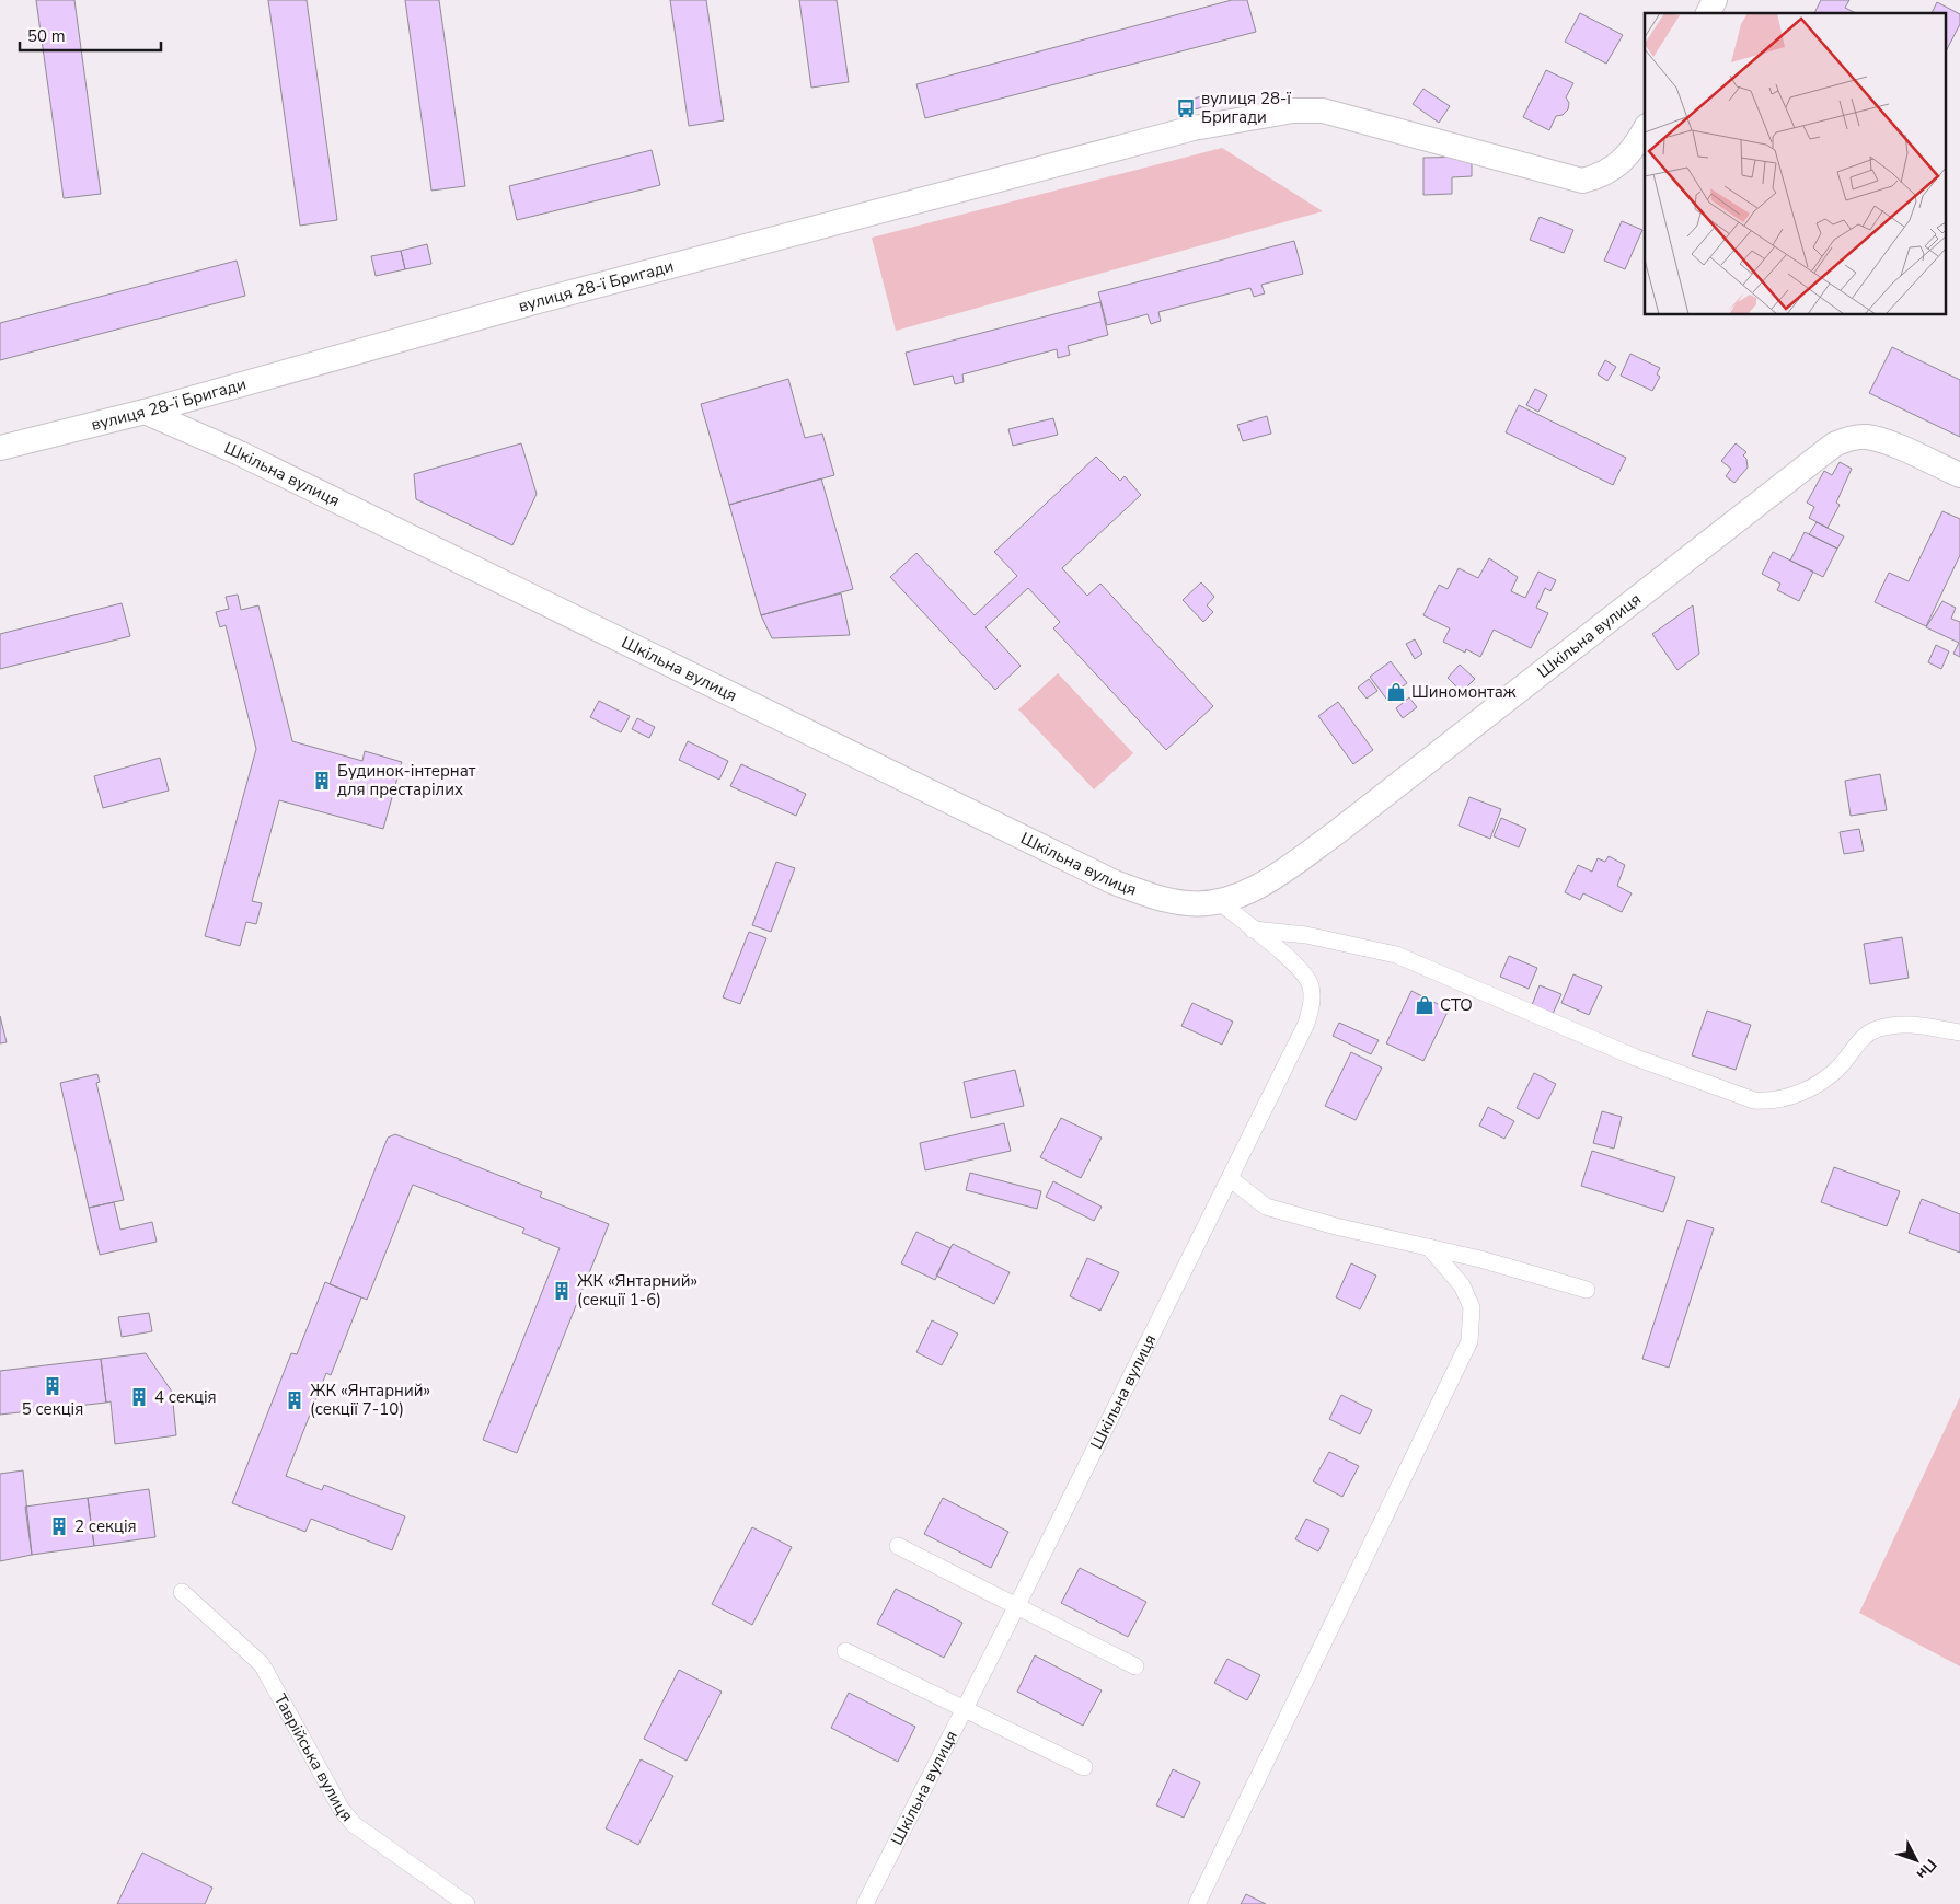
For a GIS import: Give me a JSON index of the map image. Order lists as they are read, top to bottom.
{
  "streets": {
    "street": ["вулиця 28-ї Бригади", "Шкільна вулиця", "Таврійська вулиця"]
  },
  "crossings": [
    ["вулиця 28-ї Бригади", "Шкільна вулиця"]
  ],
  "places": {
    "bus stop": ["вулиця 28-ї Бригади"],
    "shop": ["Шиномонтаж", "СТО"],
    "building": [
      "Будинок-інтернат для престарілих",
      "ЖК «Янтарний» (секції 1-6)",
      "5 секція",
      "4 секція",
      "ЖК «Янтарний» (секції 7-10)",
      "2 секція"
    ]
  },
  "scale_bar": "50 m",
  "north": "bottom right"
}
